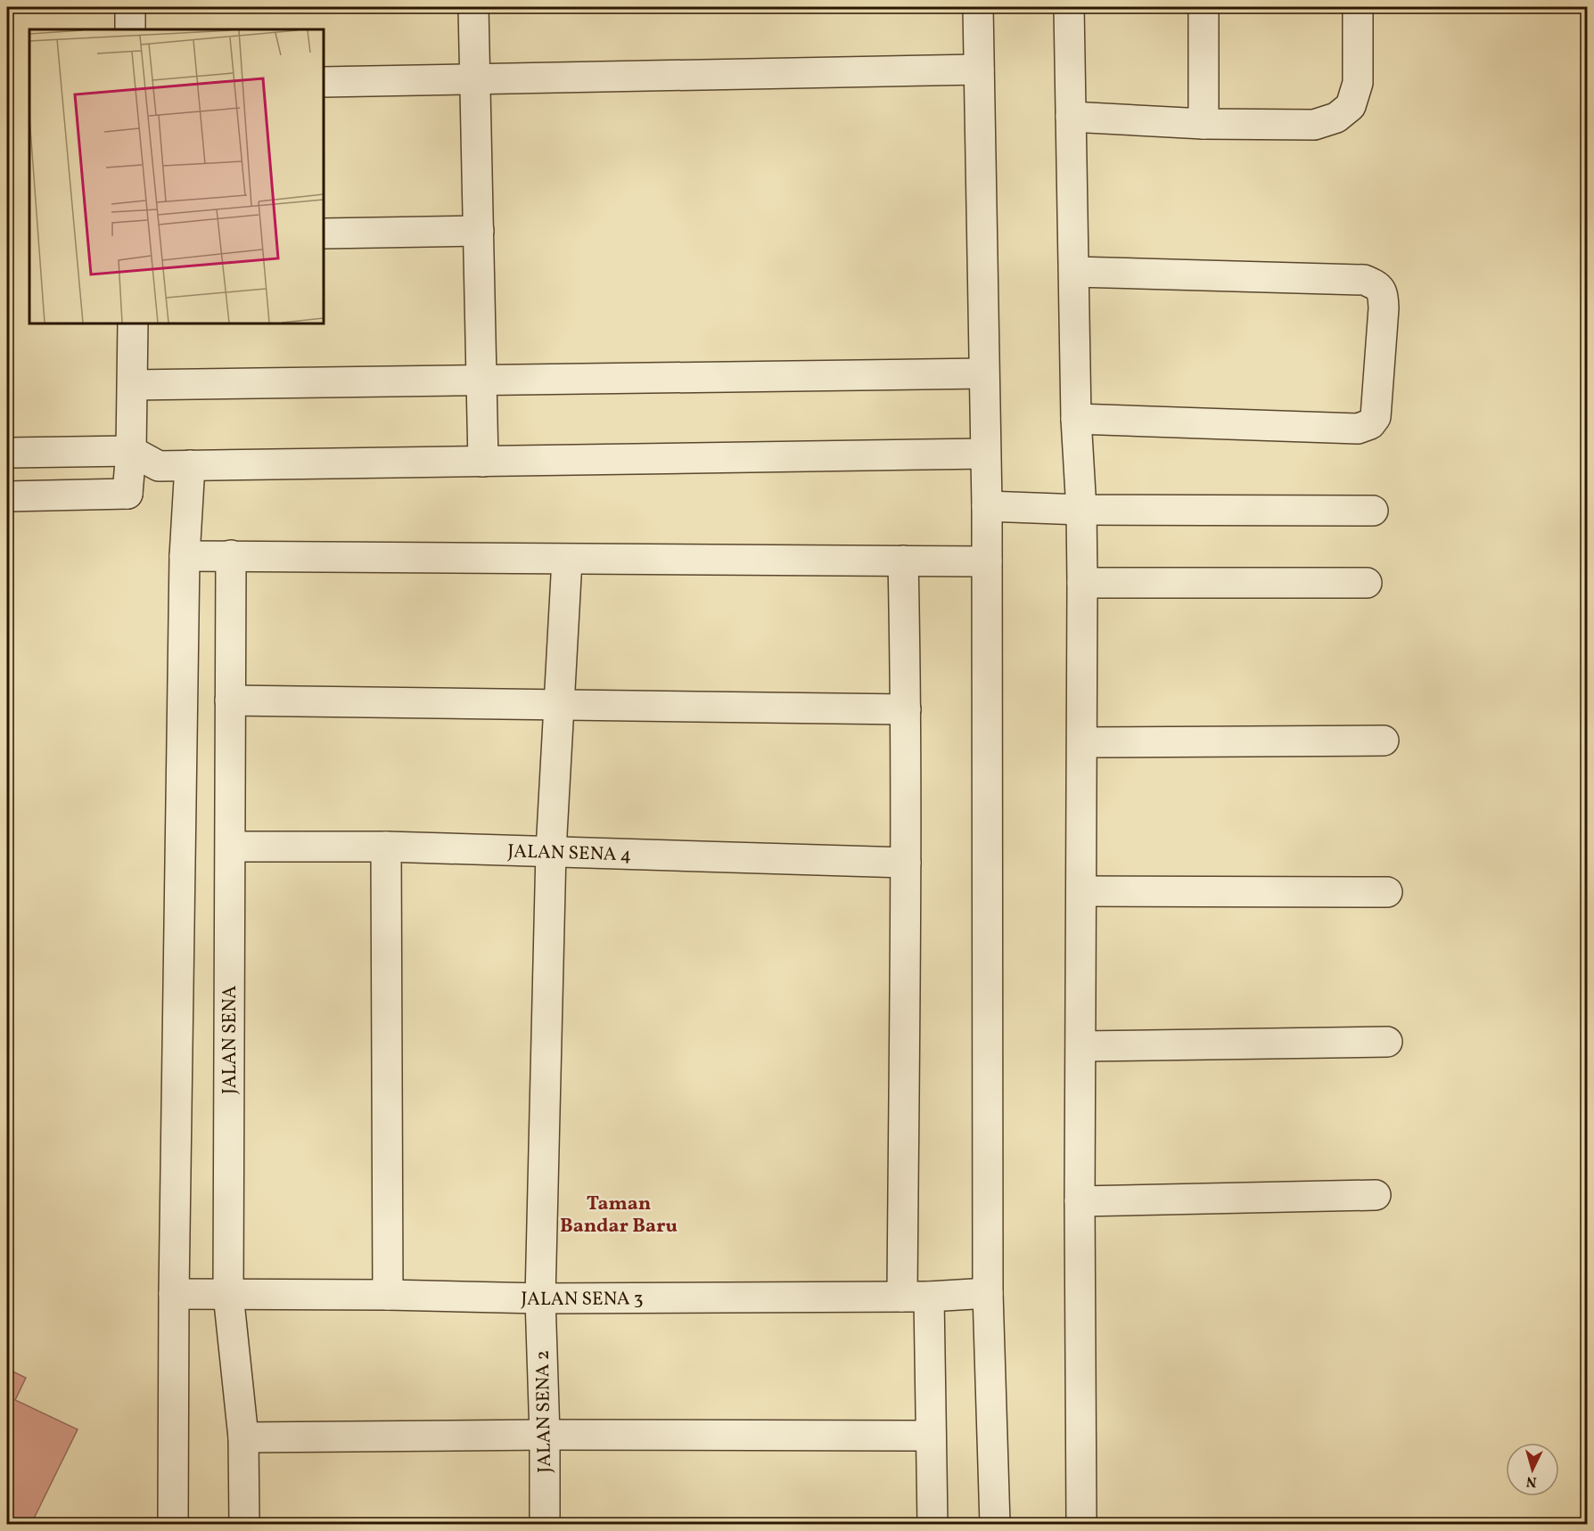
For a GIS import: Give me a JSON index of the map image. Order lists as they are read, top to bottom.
{
  "streets": {
    "street": [
      "JALAN SENA 4",
      "JALAN SENA",
      "JALAN SENA 3",
      "JALAN SENA 2"
    ]
  },
  "crossings": [
    ["JALAN SENA 4", "JALAN SENA"],
    ["JALAN SENA 4", "JALAN SENA 2"],
    ["JALAN SENA", "JALAN SENA 3"],
    ["JALAN SENA 3", "JALAN SENA 2"]
  ],
  "districts": ["Taman Bandar Baru"],
  "north": "bottom"
}
